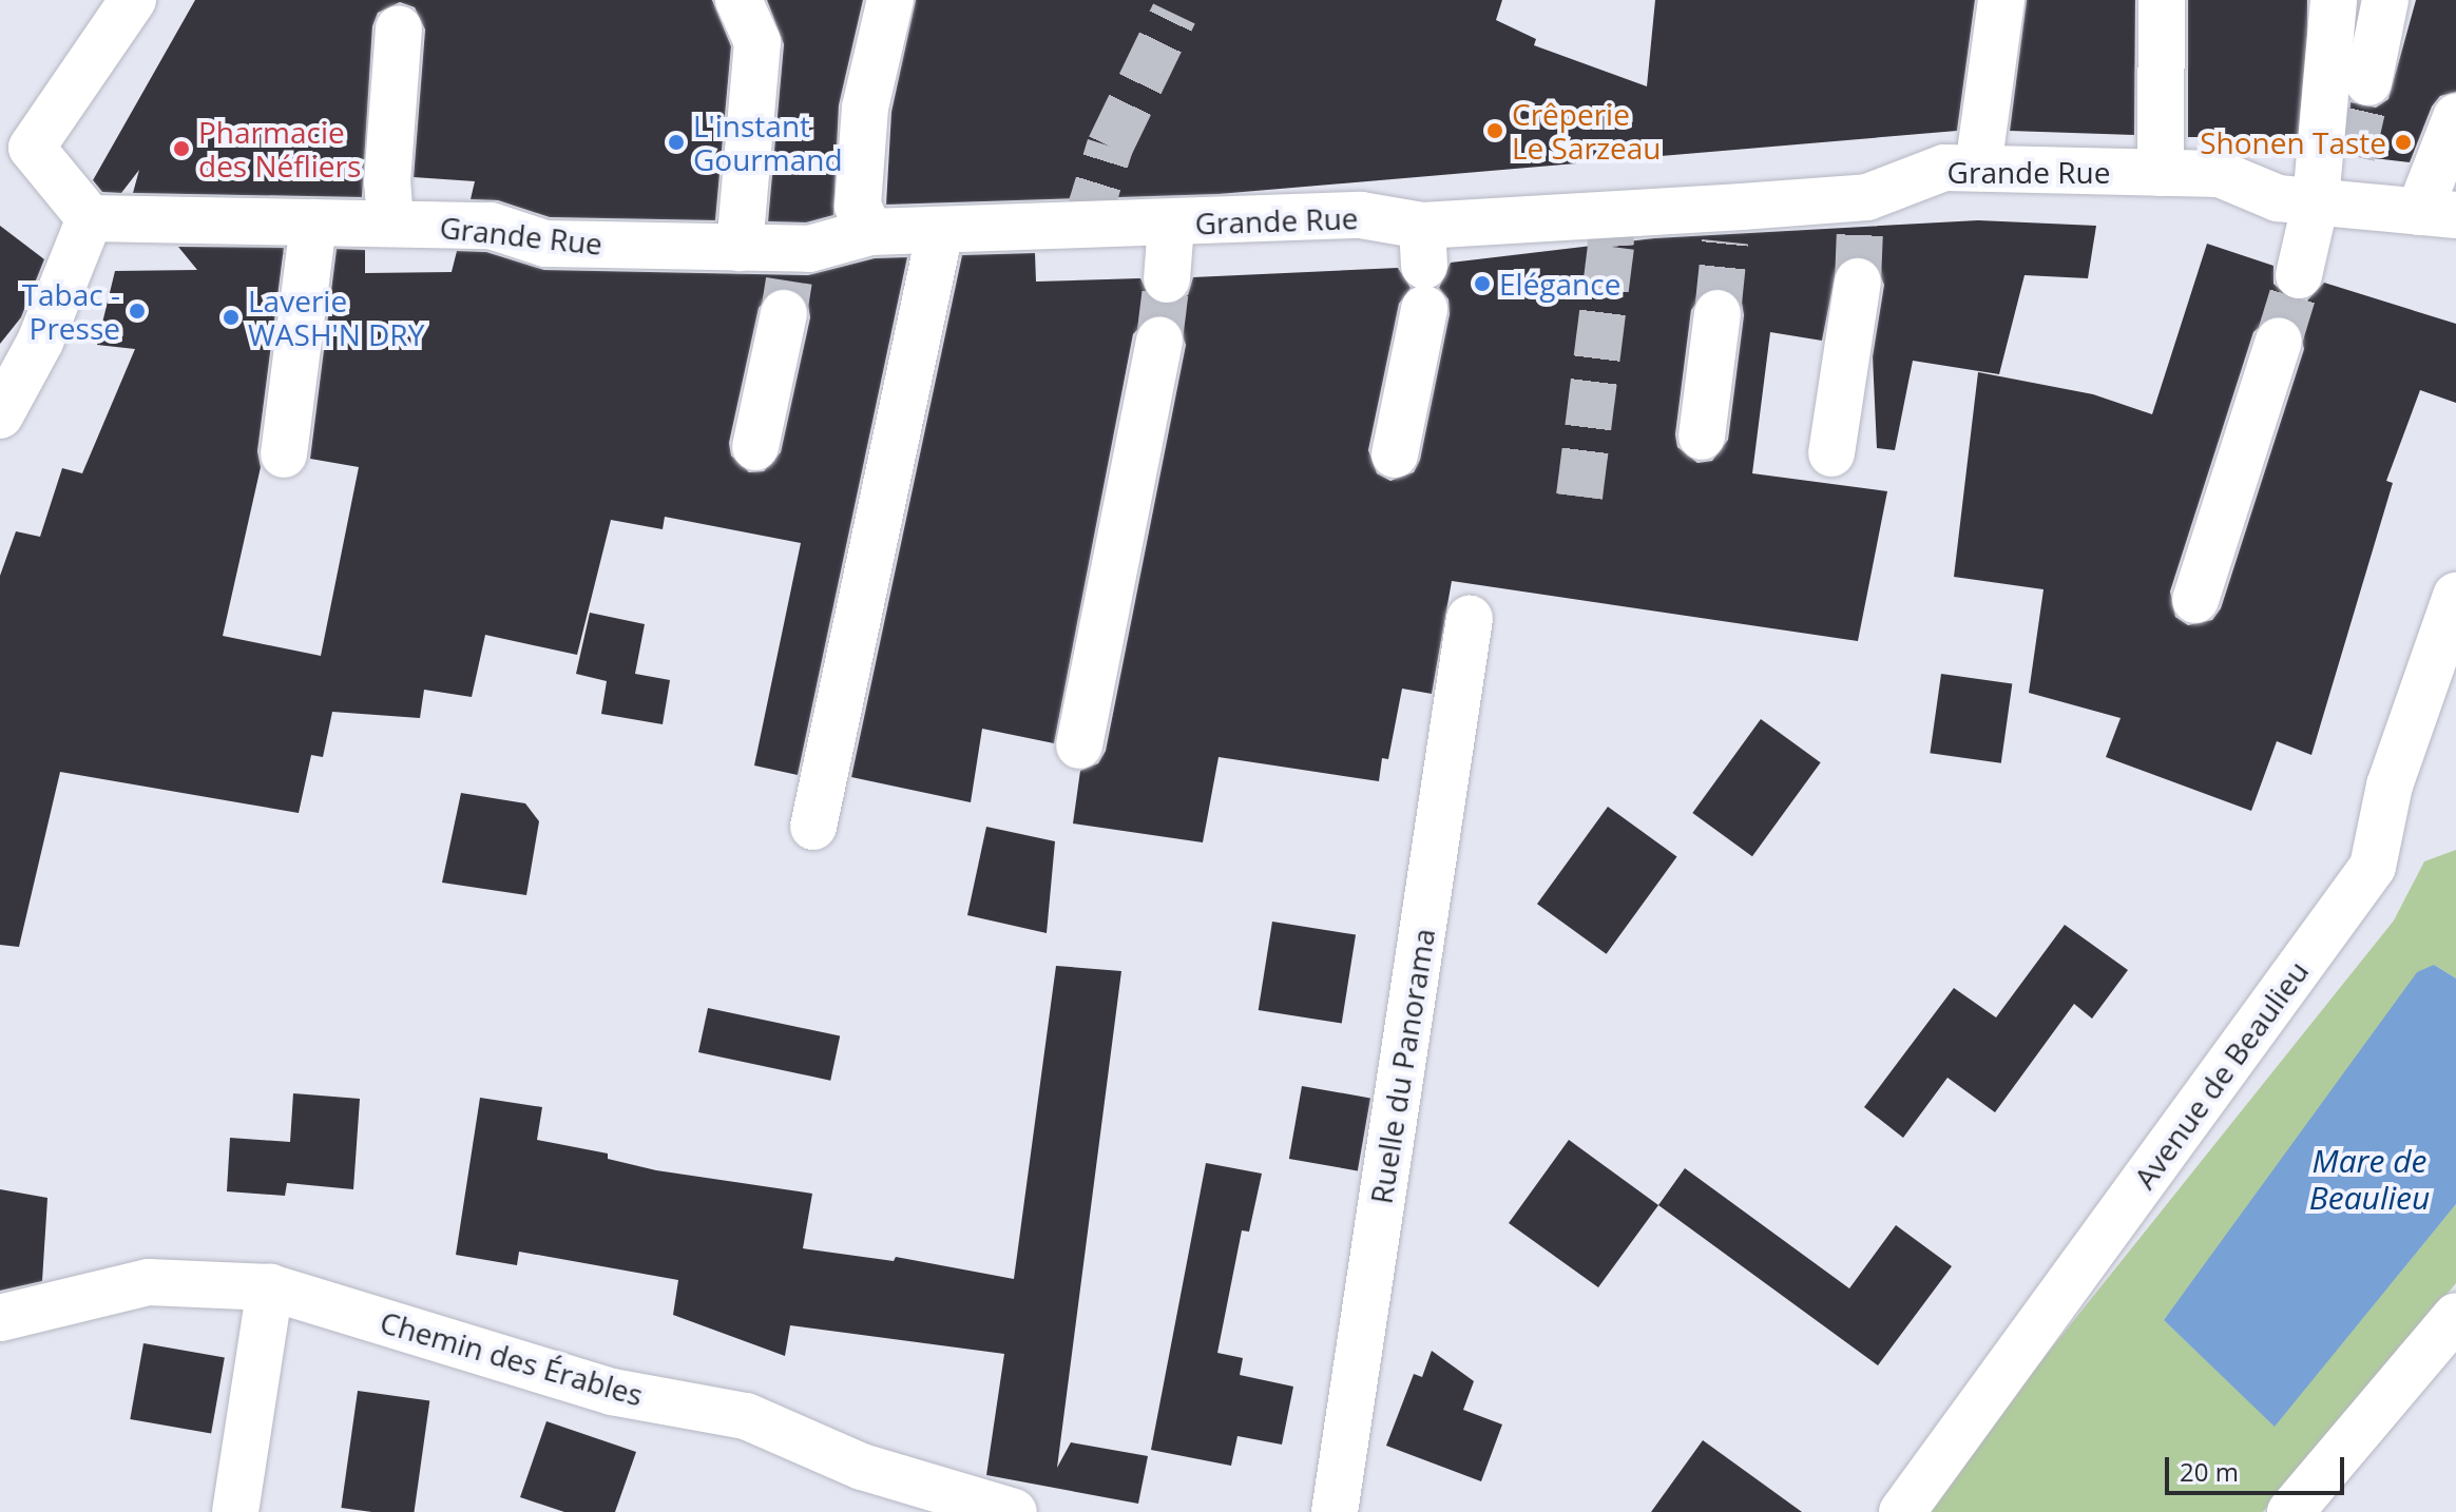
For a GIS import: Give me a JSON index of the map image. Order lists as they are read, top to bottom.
{
  "streets": {
    "street": [
      "Grande Rue",
      "Ruelle du Panorama",
      "Avenue de Beaulieu",
      "Chemin des Érables"
    ]
  },
  "water": ["Mare de Beaulieu"],
  "places": [
    "Crêperie Le Sarzeau",
    "L'instant Gourmand",
    "Shonen Taste",
    "Pharmacie des Néfliers",
    "Elégance",
    "Tabac - Presse",
    "Laverie WASH'N DRY"
  ],
  "scale_bar": "20 m"
}
